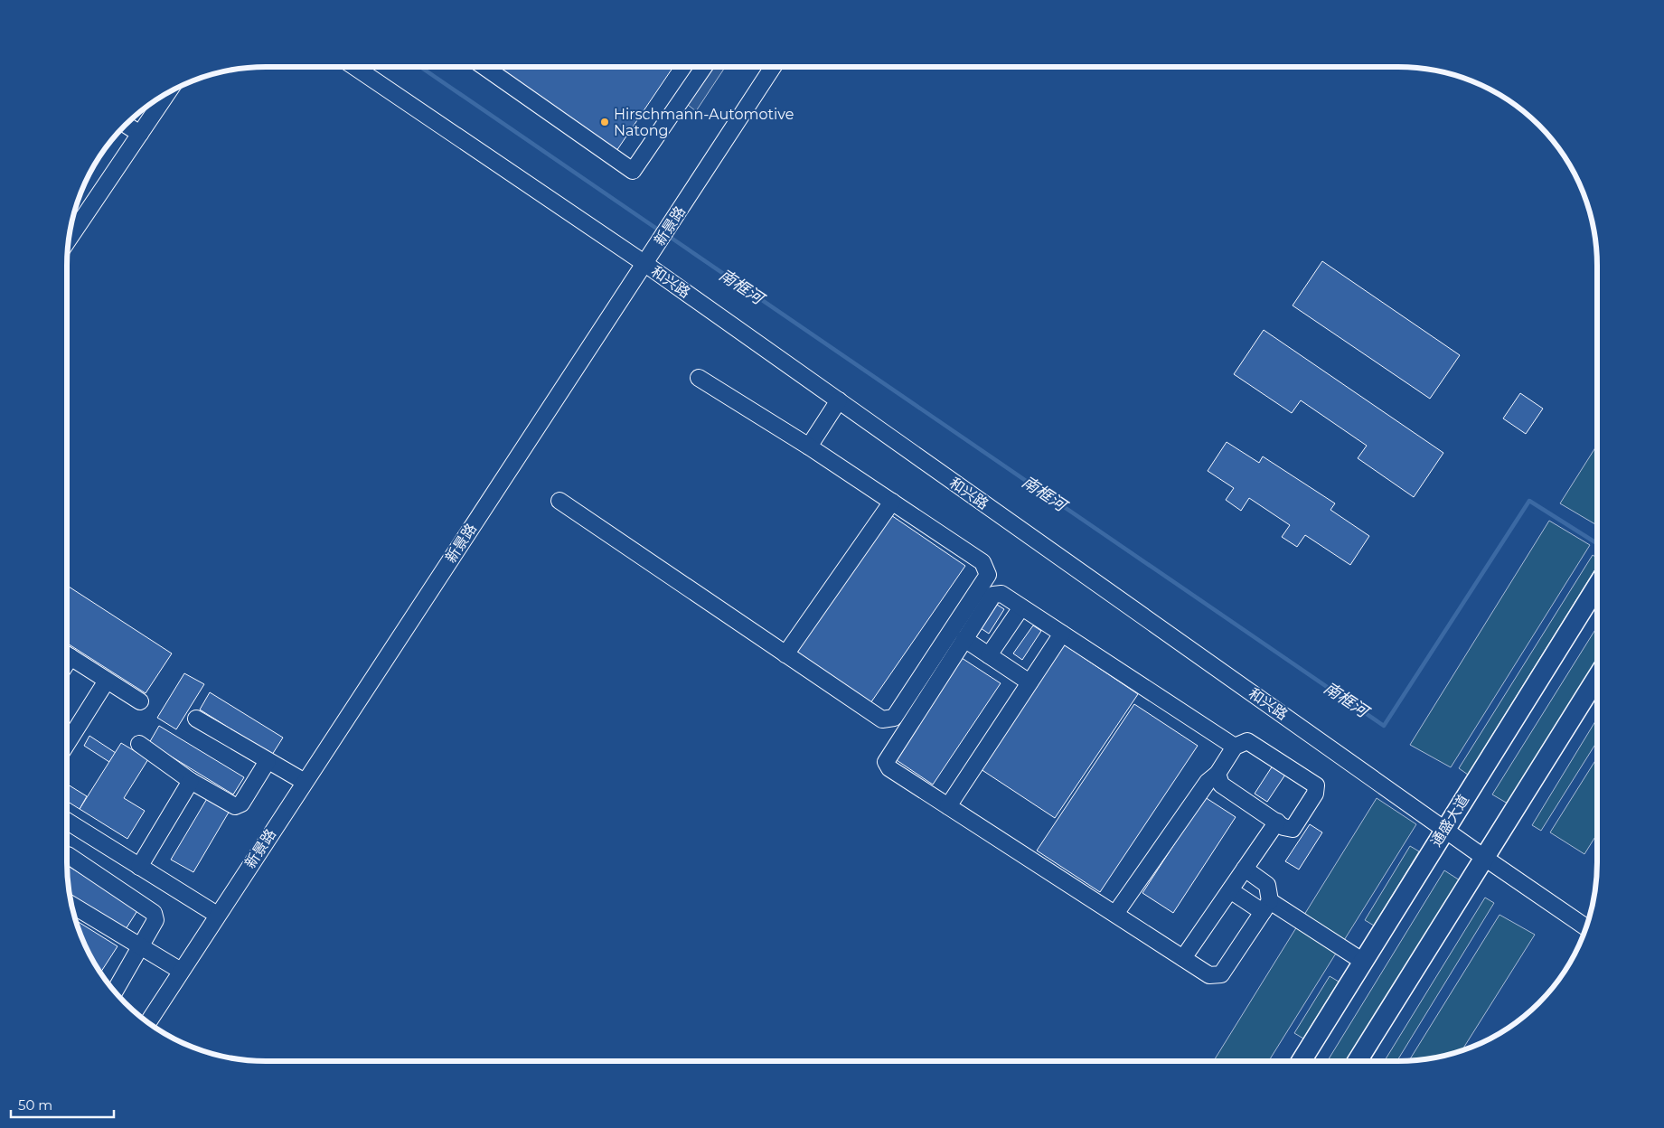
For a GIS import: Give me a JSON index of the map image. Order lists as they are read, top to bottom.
{
  "streets": {
    "main road": ["通盛大道"],
    "street": ["新景路", "和兴路"]
  },
  "crossings": [
    ["新景路", "和兴路"],
    ["和兴路", "通盛大道"]
  ],
  "water": ["南框河"],
  "places": ["Hirschmann-Automotive Natong"],
  "scale_bar": "50 m"
}
